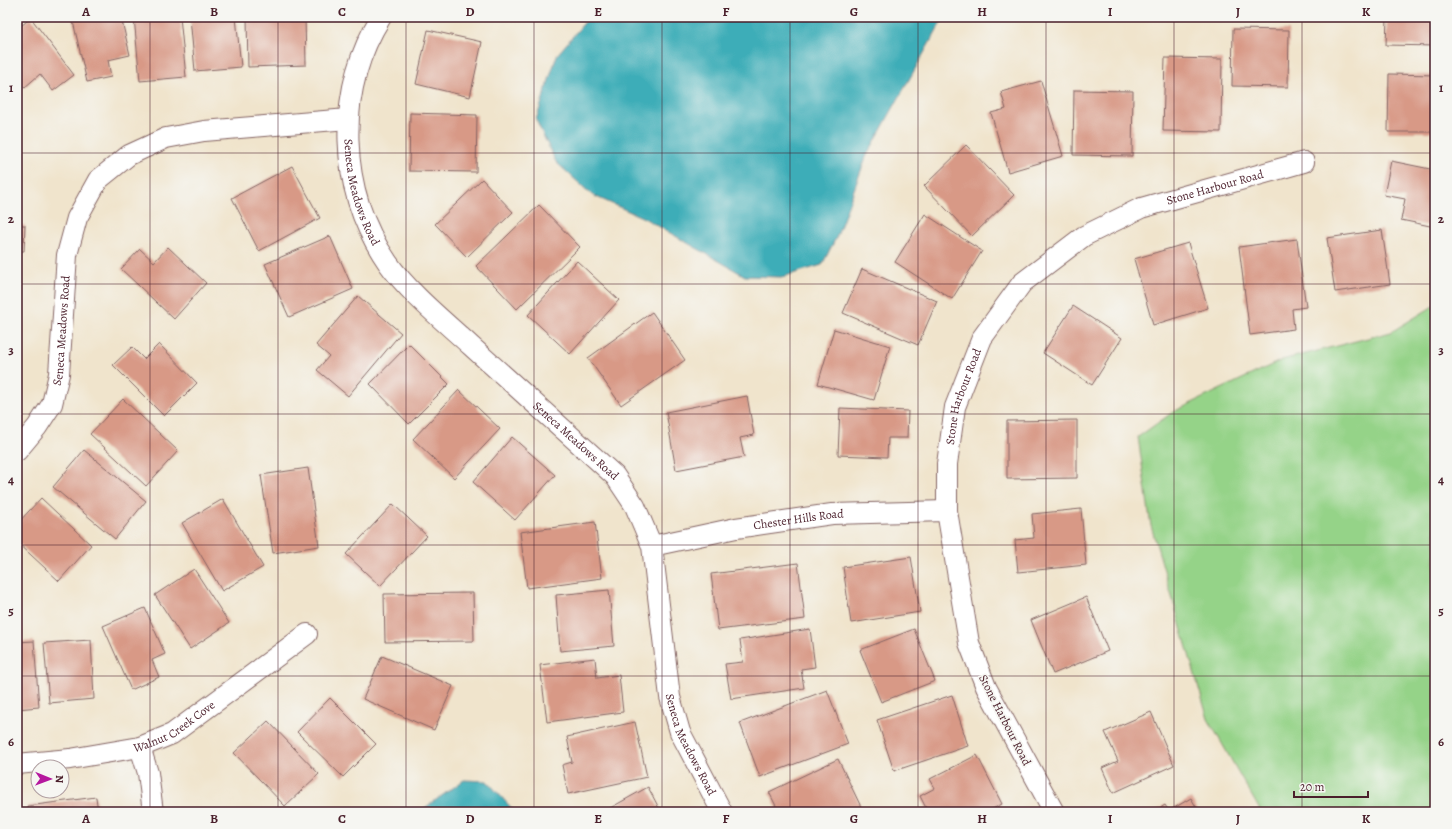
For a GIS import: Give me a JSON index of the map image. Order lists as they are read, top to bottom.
{
  "streets": {
    "street": [
      "Stone Harbour Road",
      "Seneca Meadows Road",
      "Chester Hills Road",
      "Walnut Creek Cove"
    ]
  },
  "crossings": [
    ["Stone Harbour Road", "Chester Hills Road"],
    ["Seneca Meadows Road", "Chester Hills Road"]
  ],
  "scale_bar": "20 m",
  "north": "right",
  "grid": {
    "columns": [
      "A",
      "B",
      "C",
      "D",
      "E",
      "F",
      "G",
      "H",
      "I",
      "J",
      "K"
    ],
    "rows": [
      "1",
      "2",
      "3",
      "4",
      "5",
      "6"
    ]
  }
}
